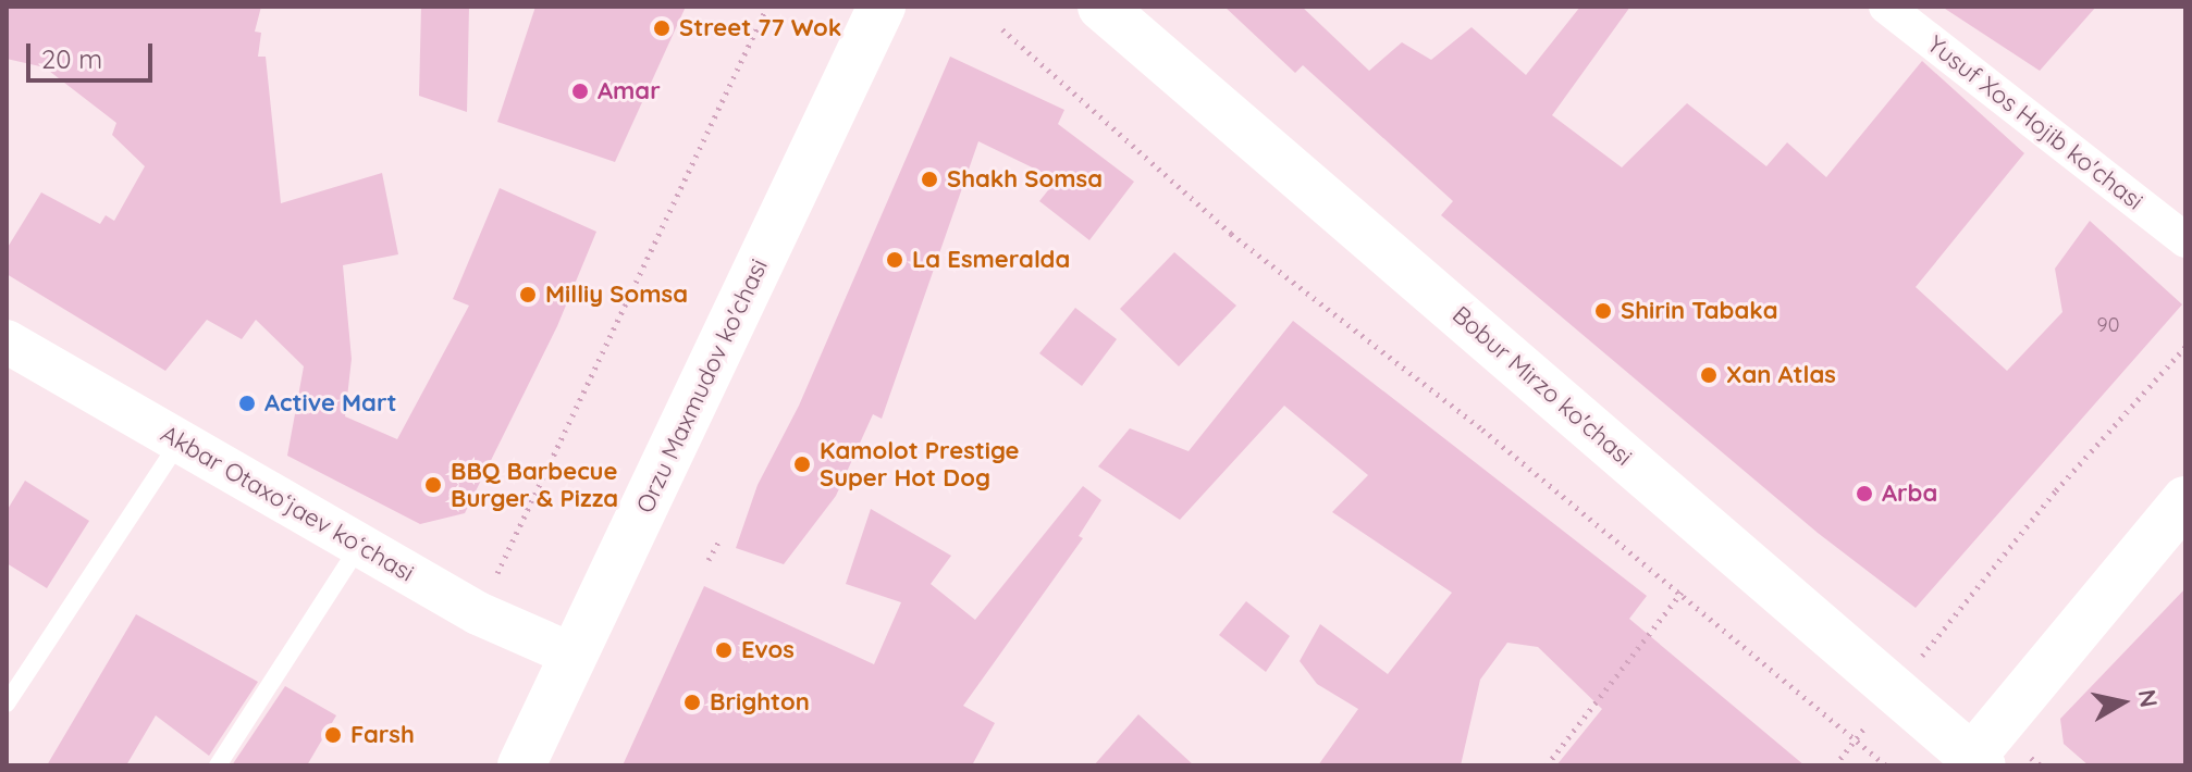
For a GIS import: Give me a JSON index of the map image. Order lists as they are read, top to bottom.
{
  "streets": {
    "main road": ["Orzu Maxmudov ko'chasi", "Bobur Mirzo ko'chasi"],
    "street": ["Yusuf Xos Hojib ko'chasi", "Akbar Otaxo‘jaev ko‘chasi"]
  },
  "crossings": [
    ["Orzu Maxmudov ko'chasi", "Akbar Otaxo‘jaev ko‘chasi"]
  ],
  "places": [
    "Street 77 Wok",
    "Amar",
    "Shakh Somsa",
    "La Esmeralda",
    "Milliy Somsa",
    "Shirin Tabaka",
    "Xan Atlas",
    "Active Mart",
    "Kamolot Prestige Super Hot Dog",
    "BBQ Barbecue Burger & Pizza",
    "Arba",
    "Evos",
    "Brighton",
    "Farsh"
  ],
  "house_numbers": ["90"],
  "scale_bar": "20 m",
  "north": "right"
}
